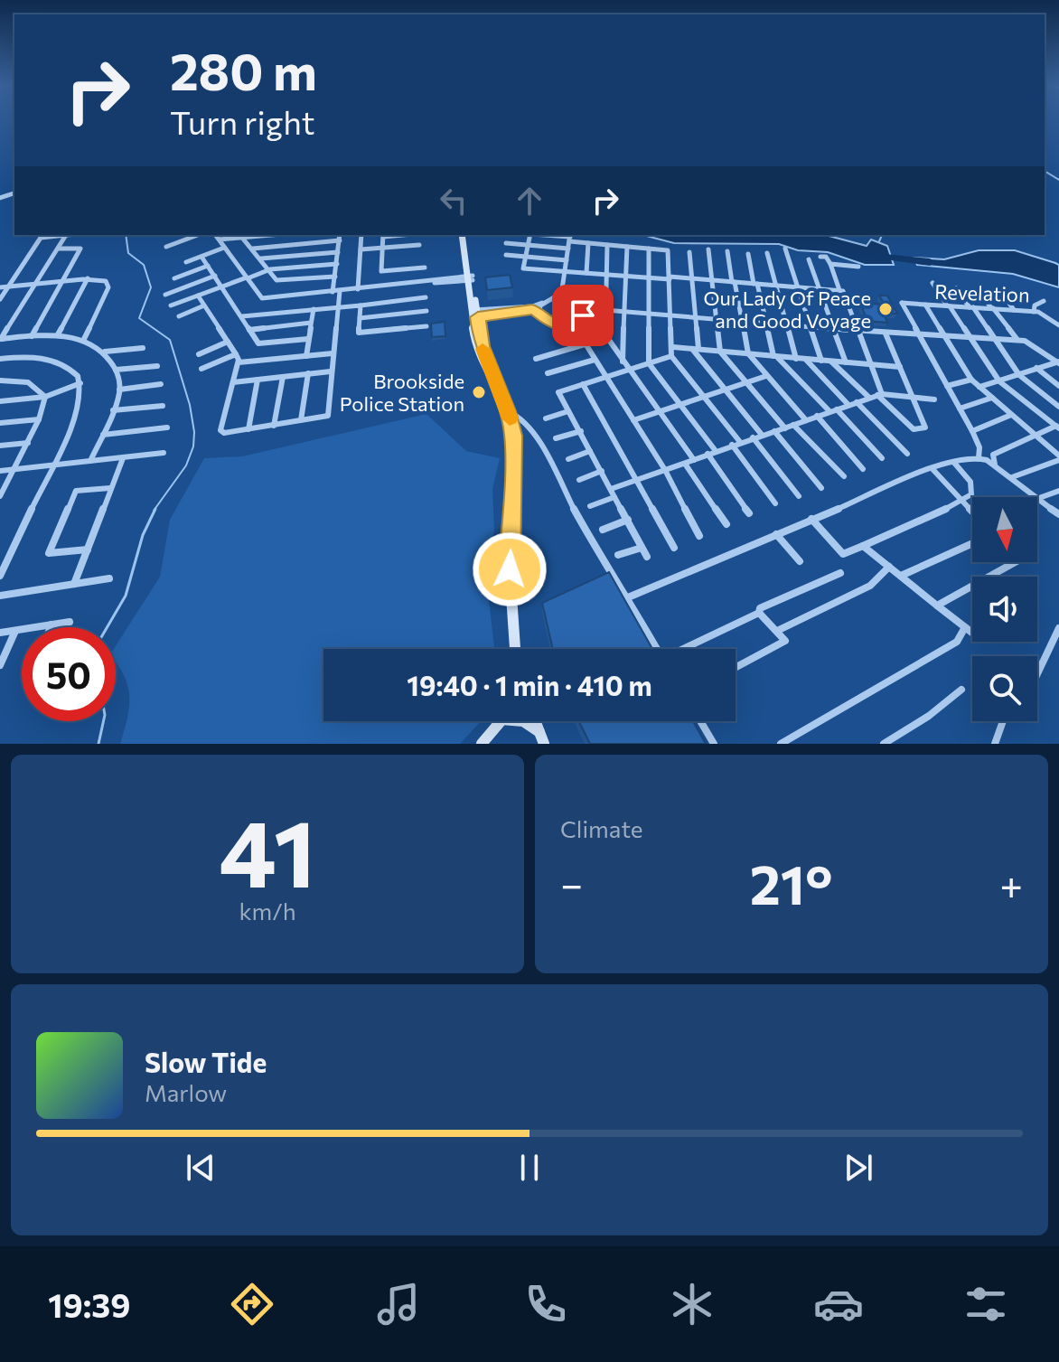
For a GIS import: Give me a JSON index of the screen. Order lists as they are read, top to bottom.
{
  "streets": {
    "street": ["Revelation"]
  },
  "places": ["Our Lady Of Peace and Good Voyage", "Brookside Police Station"],
  "north": "bottom",
  "page": {
    "turn": ["280 m", "Turn right"],
    "limit": "50",
    "trip": "19:40 · 1 min · 410 m",
    "tile": [
      ["41", "km/h"],
      "Climate"
    ],
    "heat": ["−", "21°", "+"],
    "song": ["Slow Tide", "Marlow"],
    "tabs": "19:39"
  }
}
